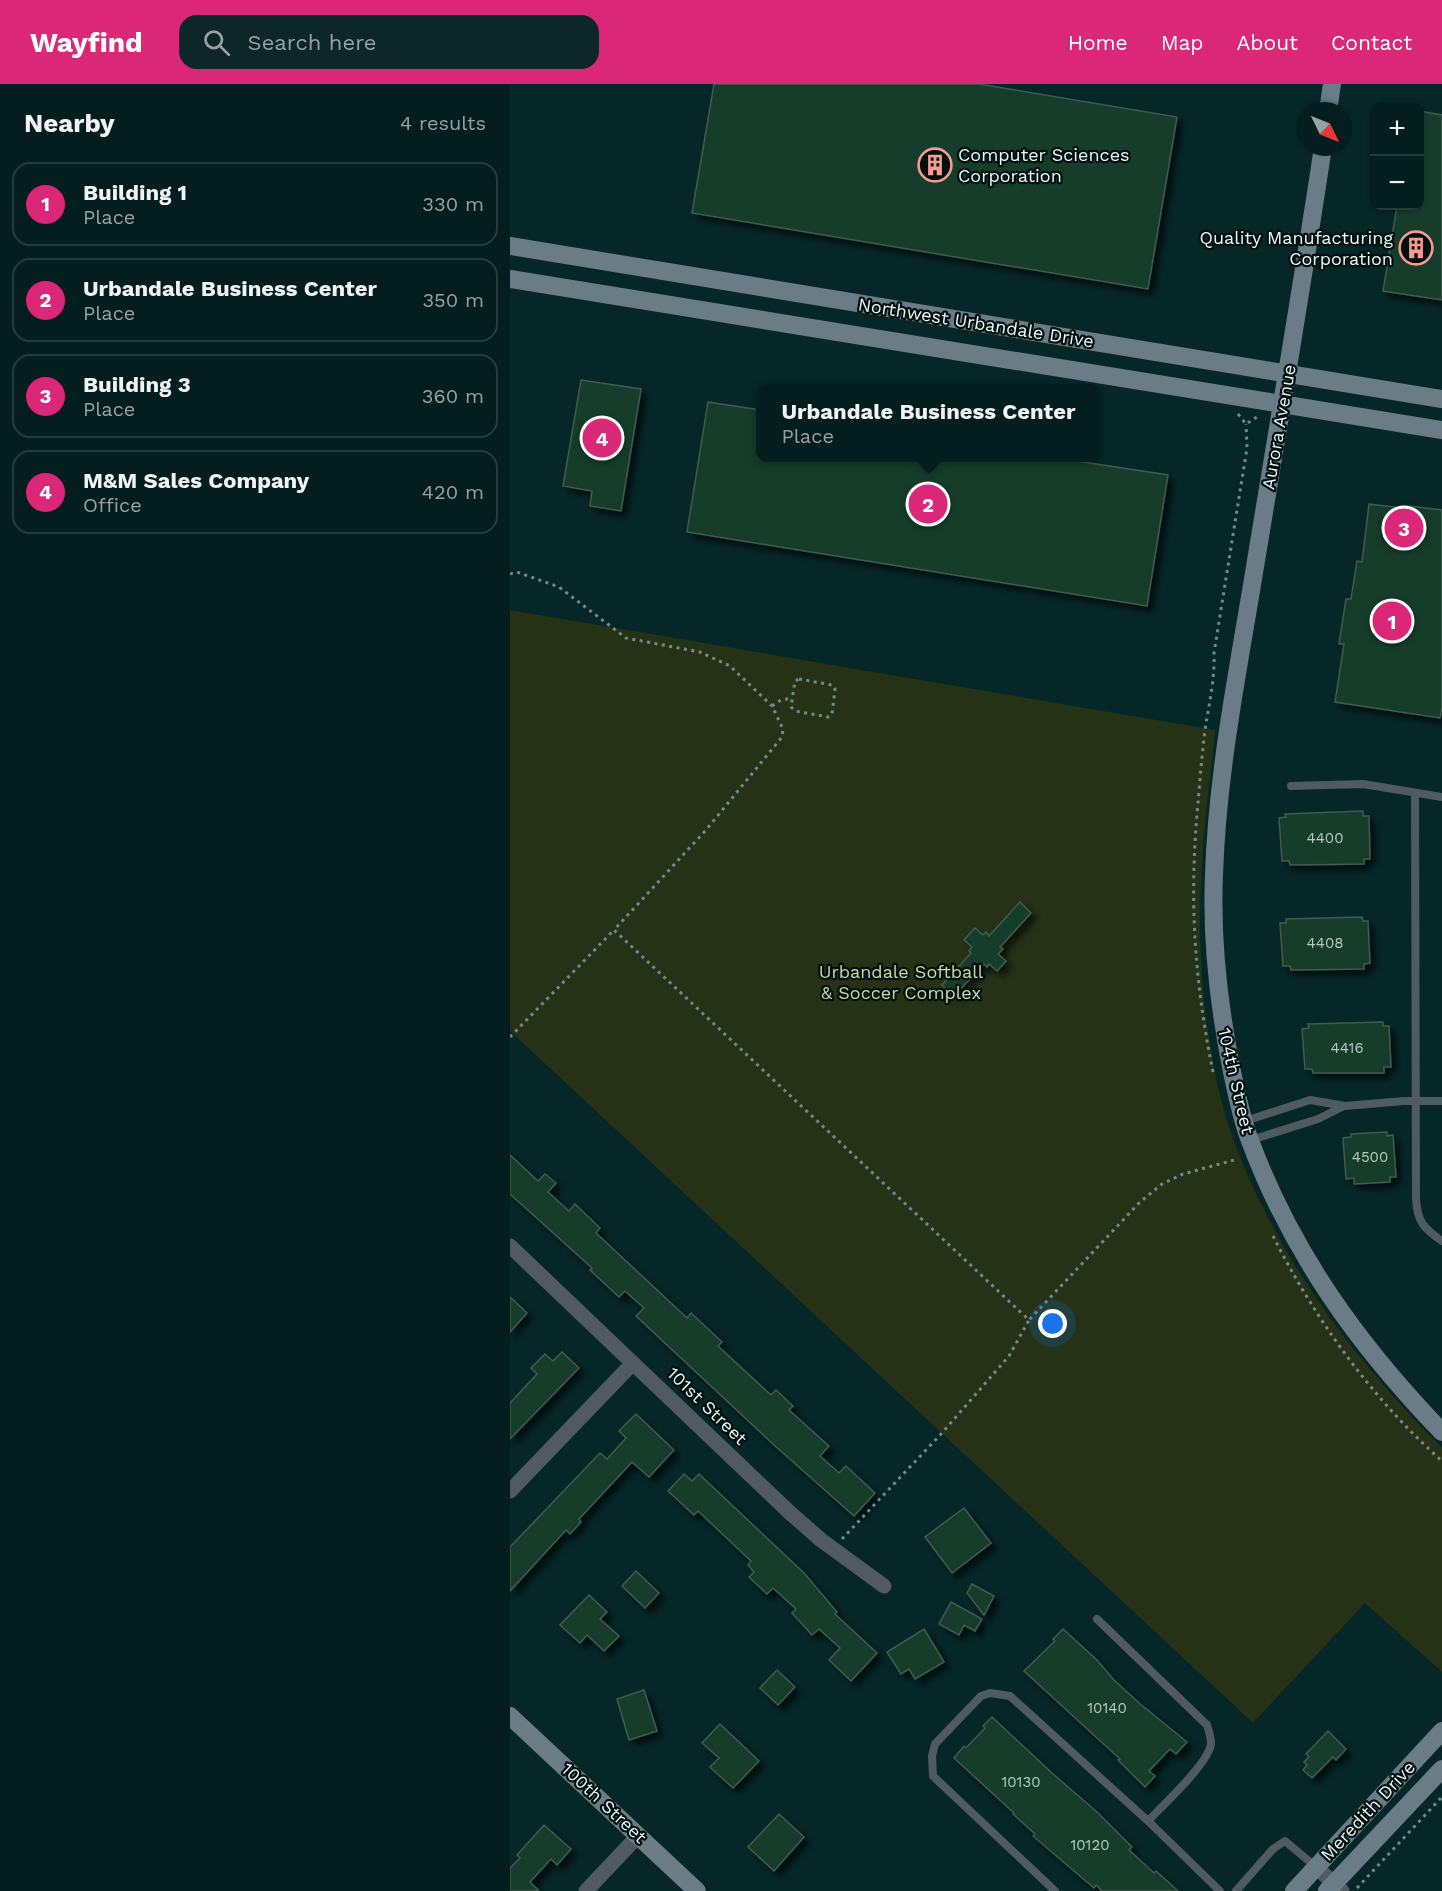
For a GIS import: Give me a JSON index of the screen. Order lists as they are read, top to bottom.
{
  "streets": {
    "main road": [
      "Northwest Urbandale Drive",
      "Aurora Avenue",
      "104th Street",
      "100th Street",
      "Meredith Drive"
    ],
    "street": ["101st Street"]
  },
  "crossings": [
    ["Northwest Urbandale Drive", "Aurora Avenue"],
    ["Aurora Avenue", "104th Street"]
  ],
  "parks": ["Urbandale Softball & Soccer Complex"],
  "places": {
    "building": ["Computer Sciences Corporation", "Quality Manufacturing Corporation"]
  },
  "house_numbers": [
    "4400",
    "4408",
    "4416",
    "4500",
    "10140",
    "10130",
    "10120"
  ],
  "north": "bottom right",
  "page": {
    "header": "Wayfind",
    "search": "Search here",
    "nav": [
      "Home",
      "Map",
      "About",
      "Contact"
    ],
    "heading": ["Nearby", "4 results"],
    "map_buttons": ["+", "−"],
    "list": [
      {
        "mark": "1",
        "name": "Building 1",
        "note": "Place",
        "value": "330 m"
      },
      {
        "mark": "2",
        "name": "Urbandale Business Center",
        "note": "Place",
        "value": "350 m"
      },
      {
        "mark": "3",
        "name": "Building 3",
        "note": "Place",
        "value": "360 m"
      },
      {
        "mark": "4",
        "name": "M&M Sales Company",
        "note": "Office",
        "value": "420 m"
      }
    ],
    "popup": ["Urbandale Business Center", "Place"],
    "pins": [
      "4",
      "2",
      "3",
      "1"
    ]
  }
}
